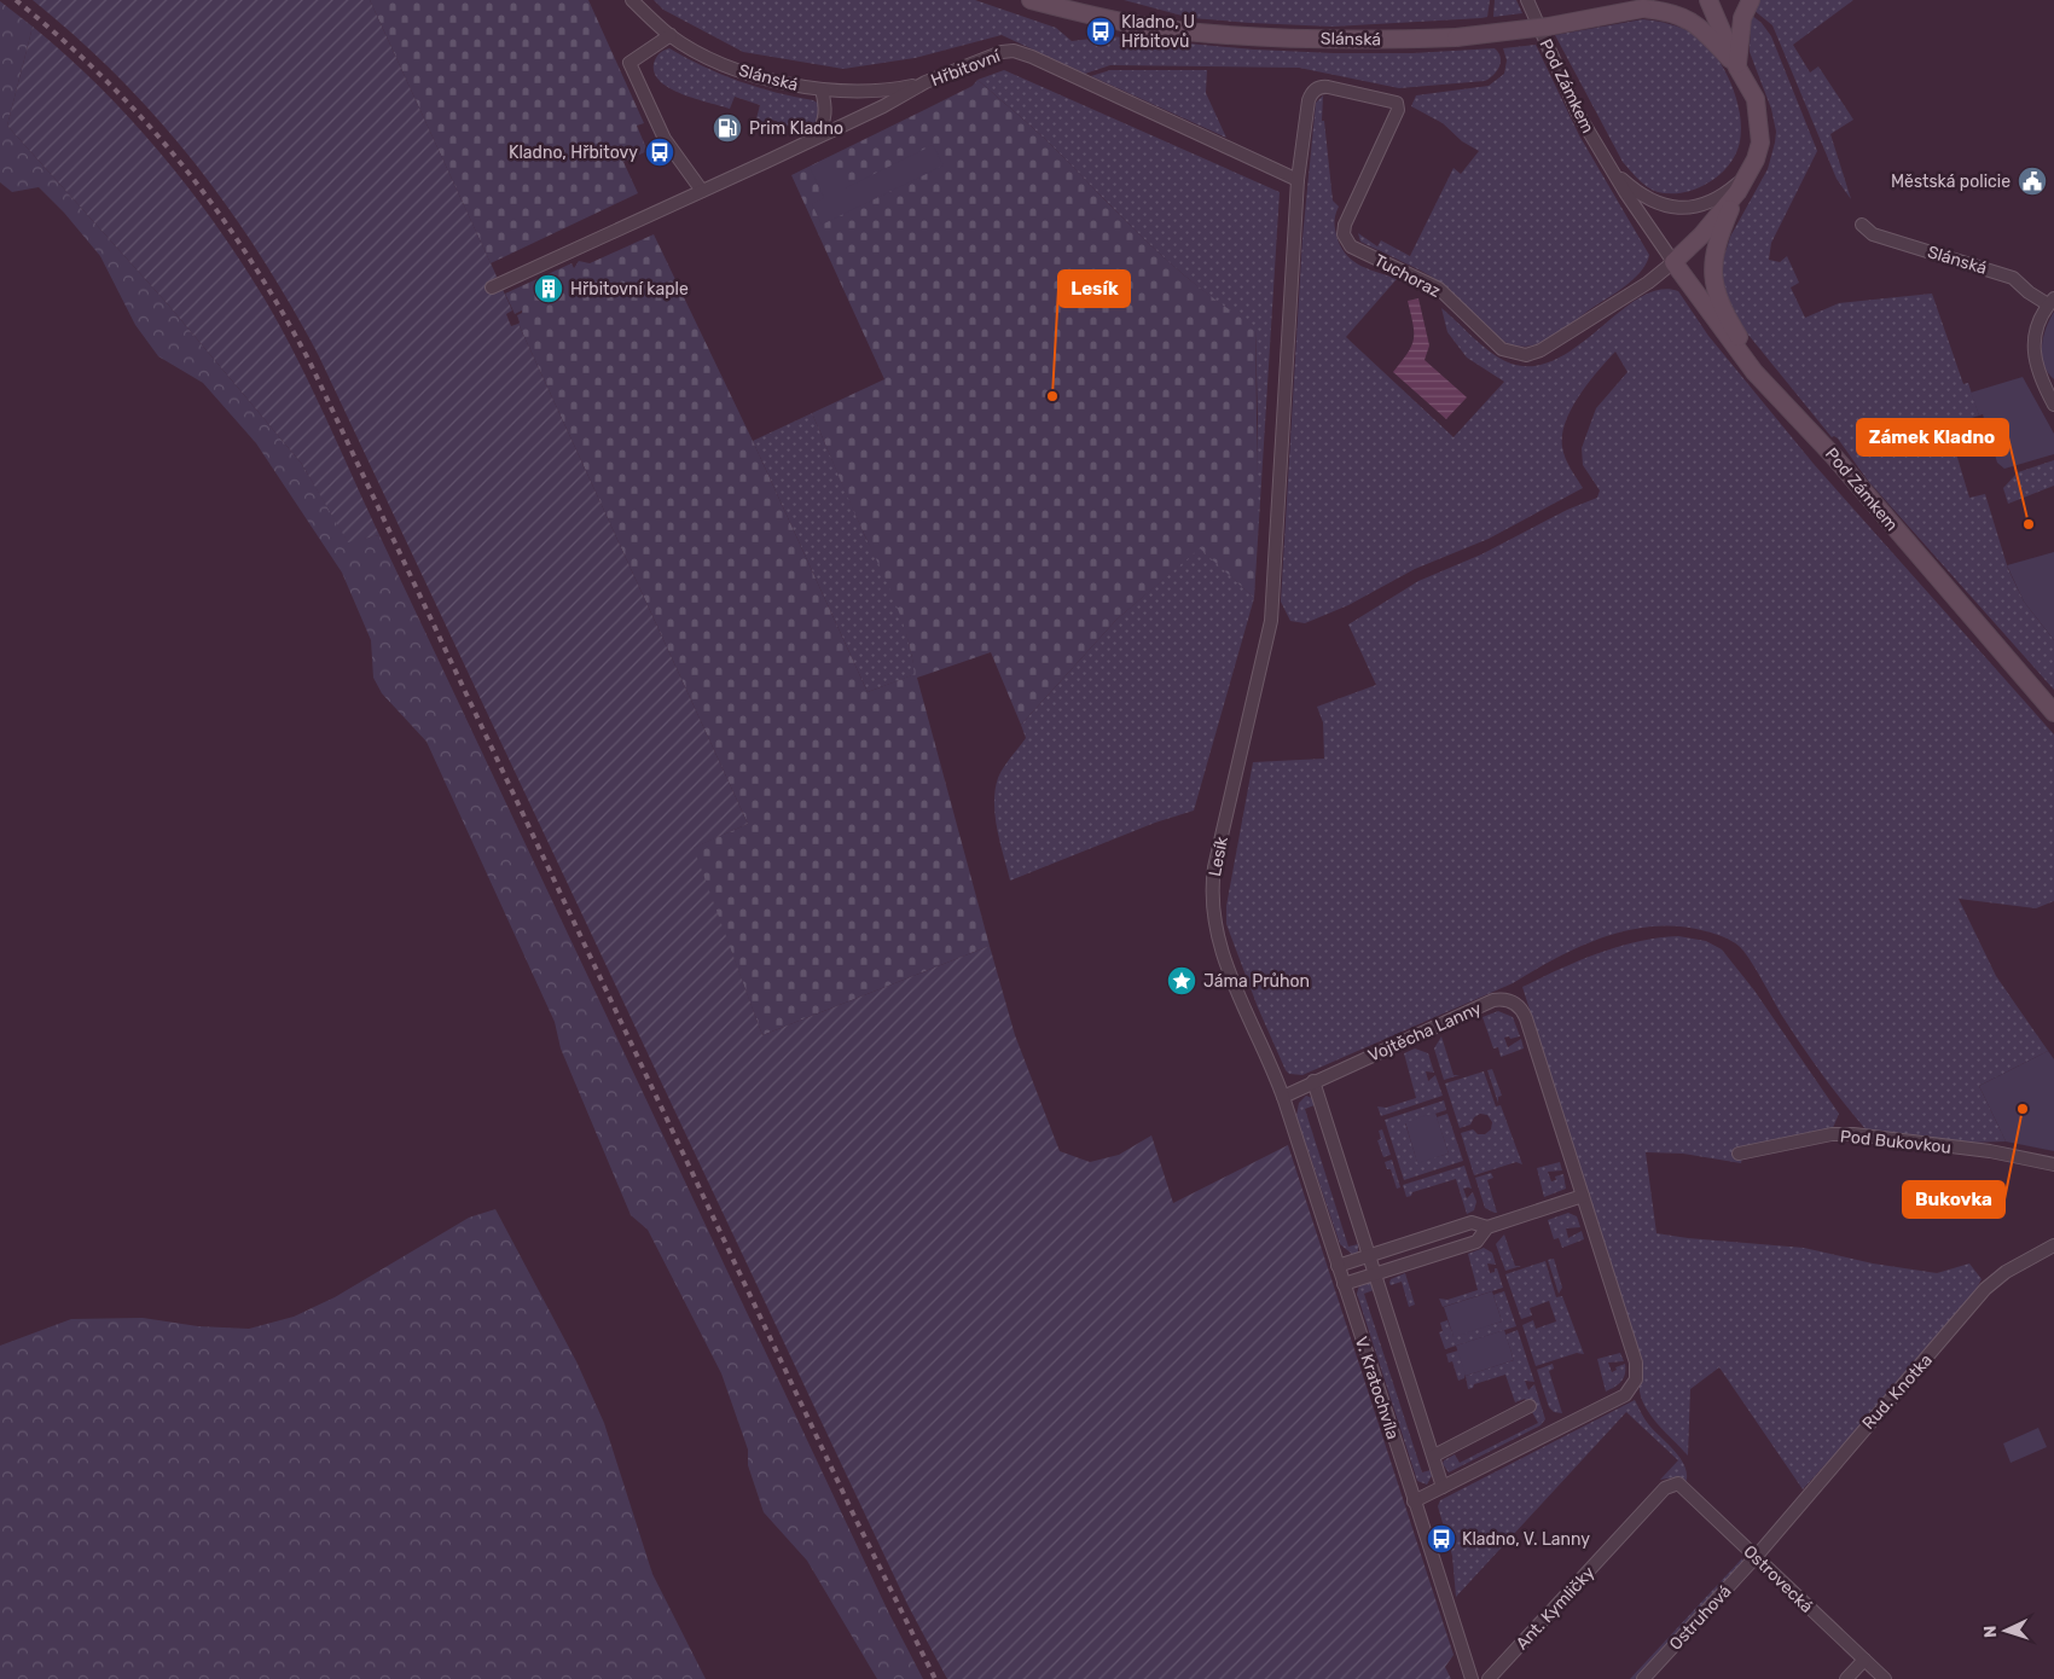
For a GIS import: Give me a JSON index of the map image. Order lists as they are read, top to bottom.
{
  "streets": {
    "main road": ["Slánská", "Pod Zámkem"],
    "street": [
      "Hřbitovní",
      "Tuchoraz",
      "Lesík",
      "Vojtěcha Lanny",
      "Pod Bukovkou",
      "V. Kratochvíla",
      "Rud. Knotka",
      "Ostrovecká",
      "Ant. Kymličky",
      "Ostruhová"
    ]
  },
  "crossings": [
    ["Slánská", "Hřbitovní"],
    ["Hřbitovní", "Lesík"],
    ["Pod Zámkem", "Tuchoraz"],
    ["Tuchoraz", "Lesík"],
    ["Lesík", "Vojtěcha Lanny"],
    ["Lesík", "V. Kratochvíla"],
    ["Vojtěcha Lanny", "V. Kratochvíla"],
    ["Rud. Knotka", "Ostrovecká"],
    ["Rud. Knotka", "Ostruhová"],
    ["Ostrovecká", "Ant. Kymličky"],
    ["Ostrovecká", "Ostruhová"]
  ],
  "places": {
    "bus stop": ["Kladno, U Hřbitovů", "Kladno, Hřbitovy", "Kladno, V. Lanny"],
    "fuel station": ["Prim Kladno"],
    "public building": ["Městská policie"],
    "building": ["Hřbitovní kaple"],
    "other": ["Lesík", "Zámek Kladno", "Bukovka"],
    "place": ["Jáma Průhon"]
  },
  "north": "left"
}
